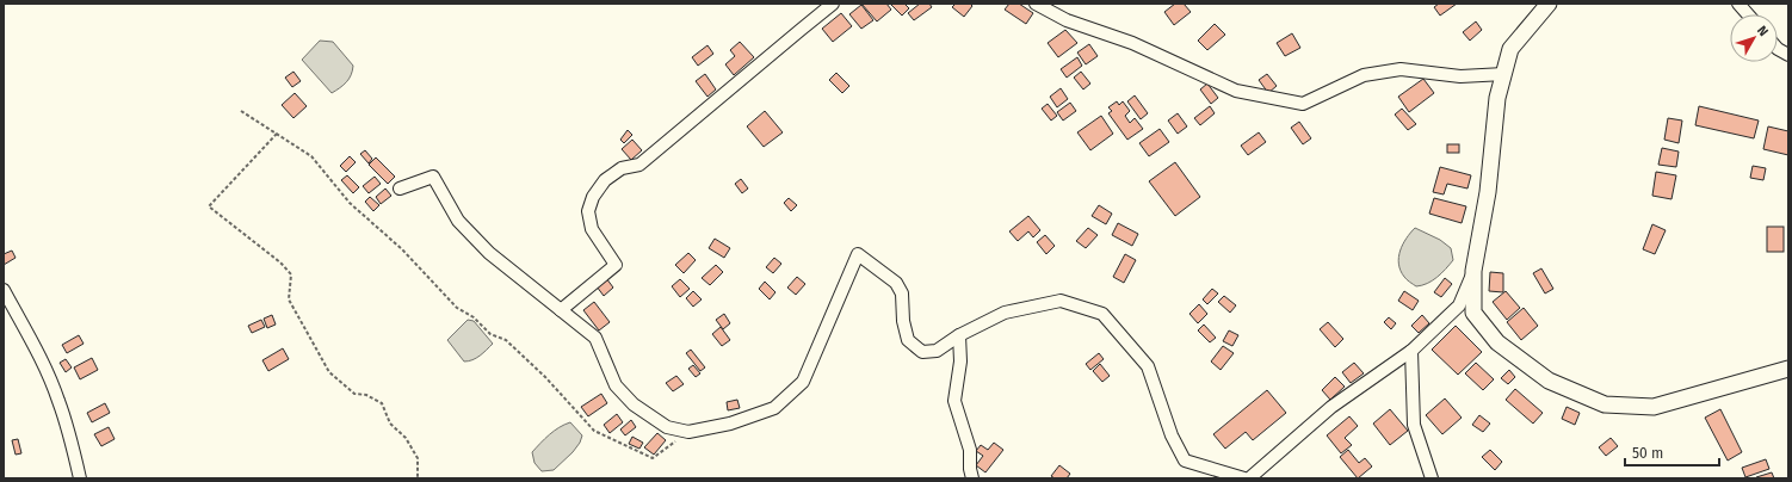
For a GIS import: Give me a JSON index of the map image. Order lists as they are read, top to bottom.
{
  "scale_bar": "50 m",
  "north": "top right"
}
